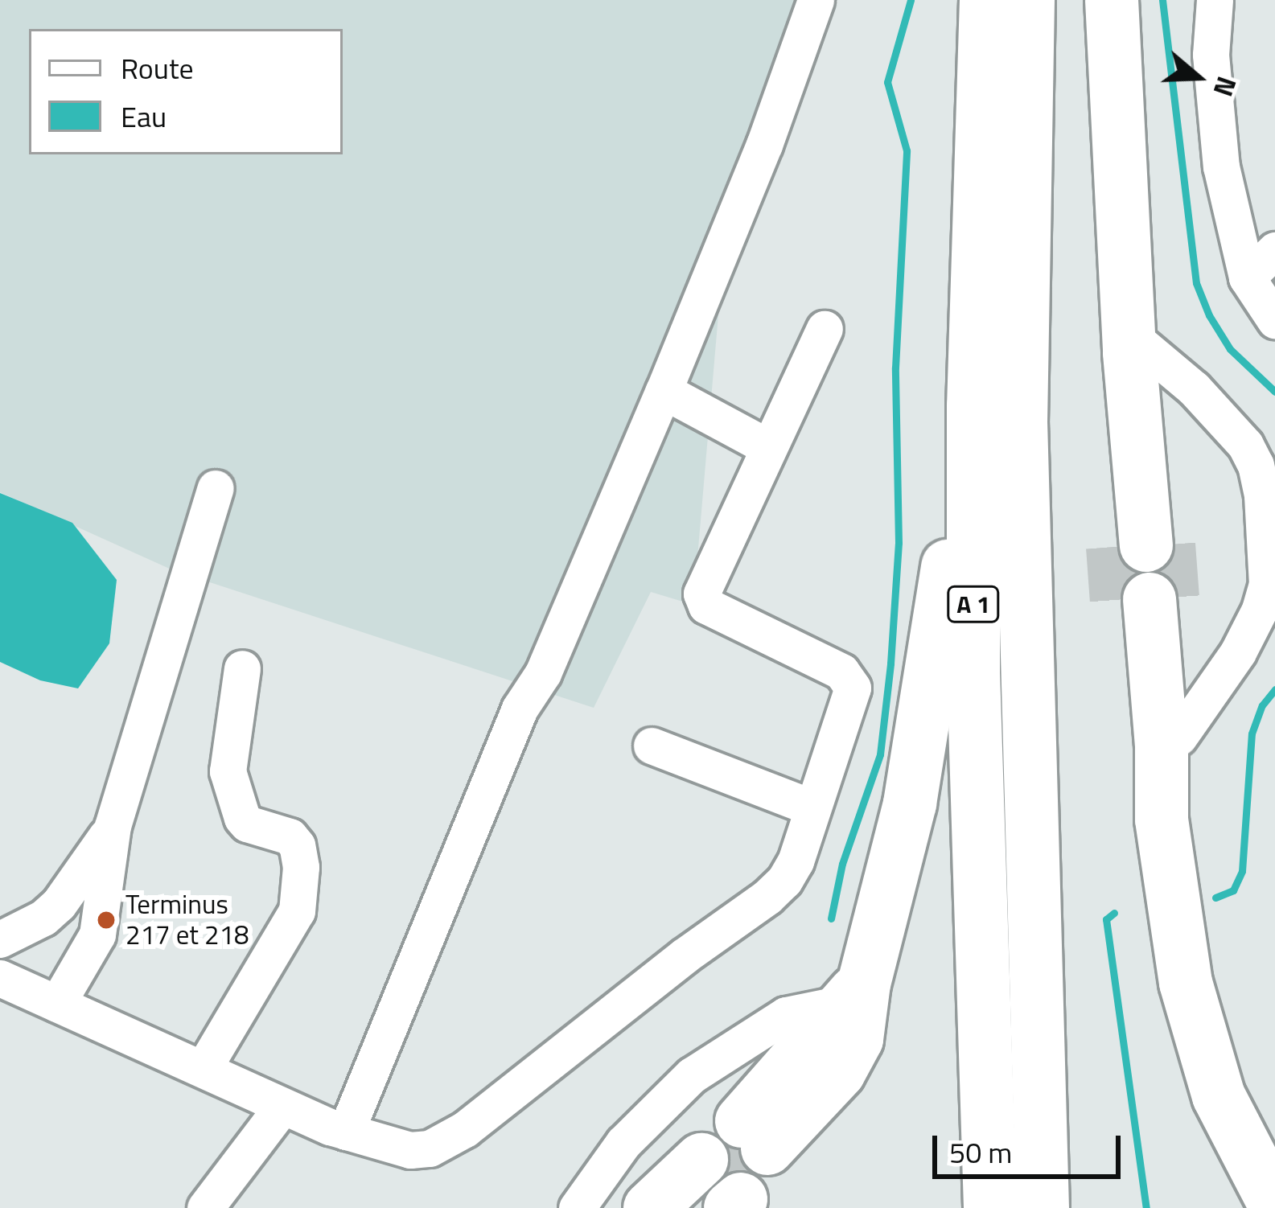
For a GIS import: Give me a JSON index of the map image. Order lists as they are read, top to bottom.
{
  "streets": {
    "highway": ["A 1"]
  },
  "places": ["Terminus 217 et 218"],
  "legend": ["Route", "Eau"],
  "scale_bar": "50 m",
  "north": "right"
}
